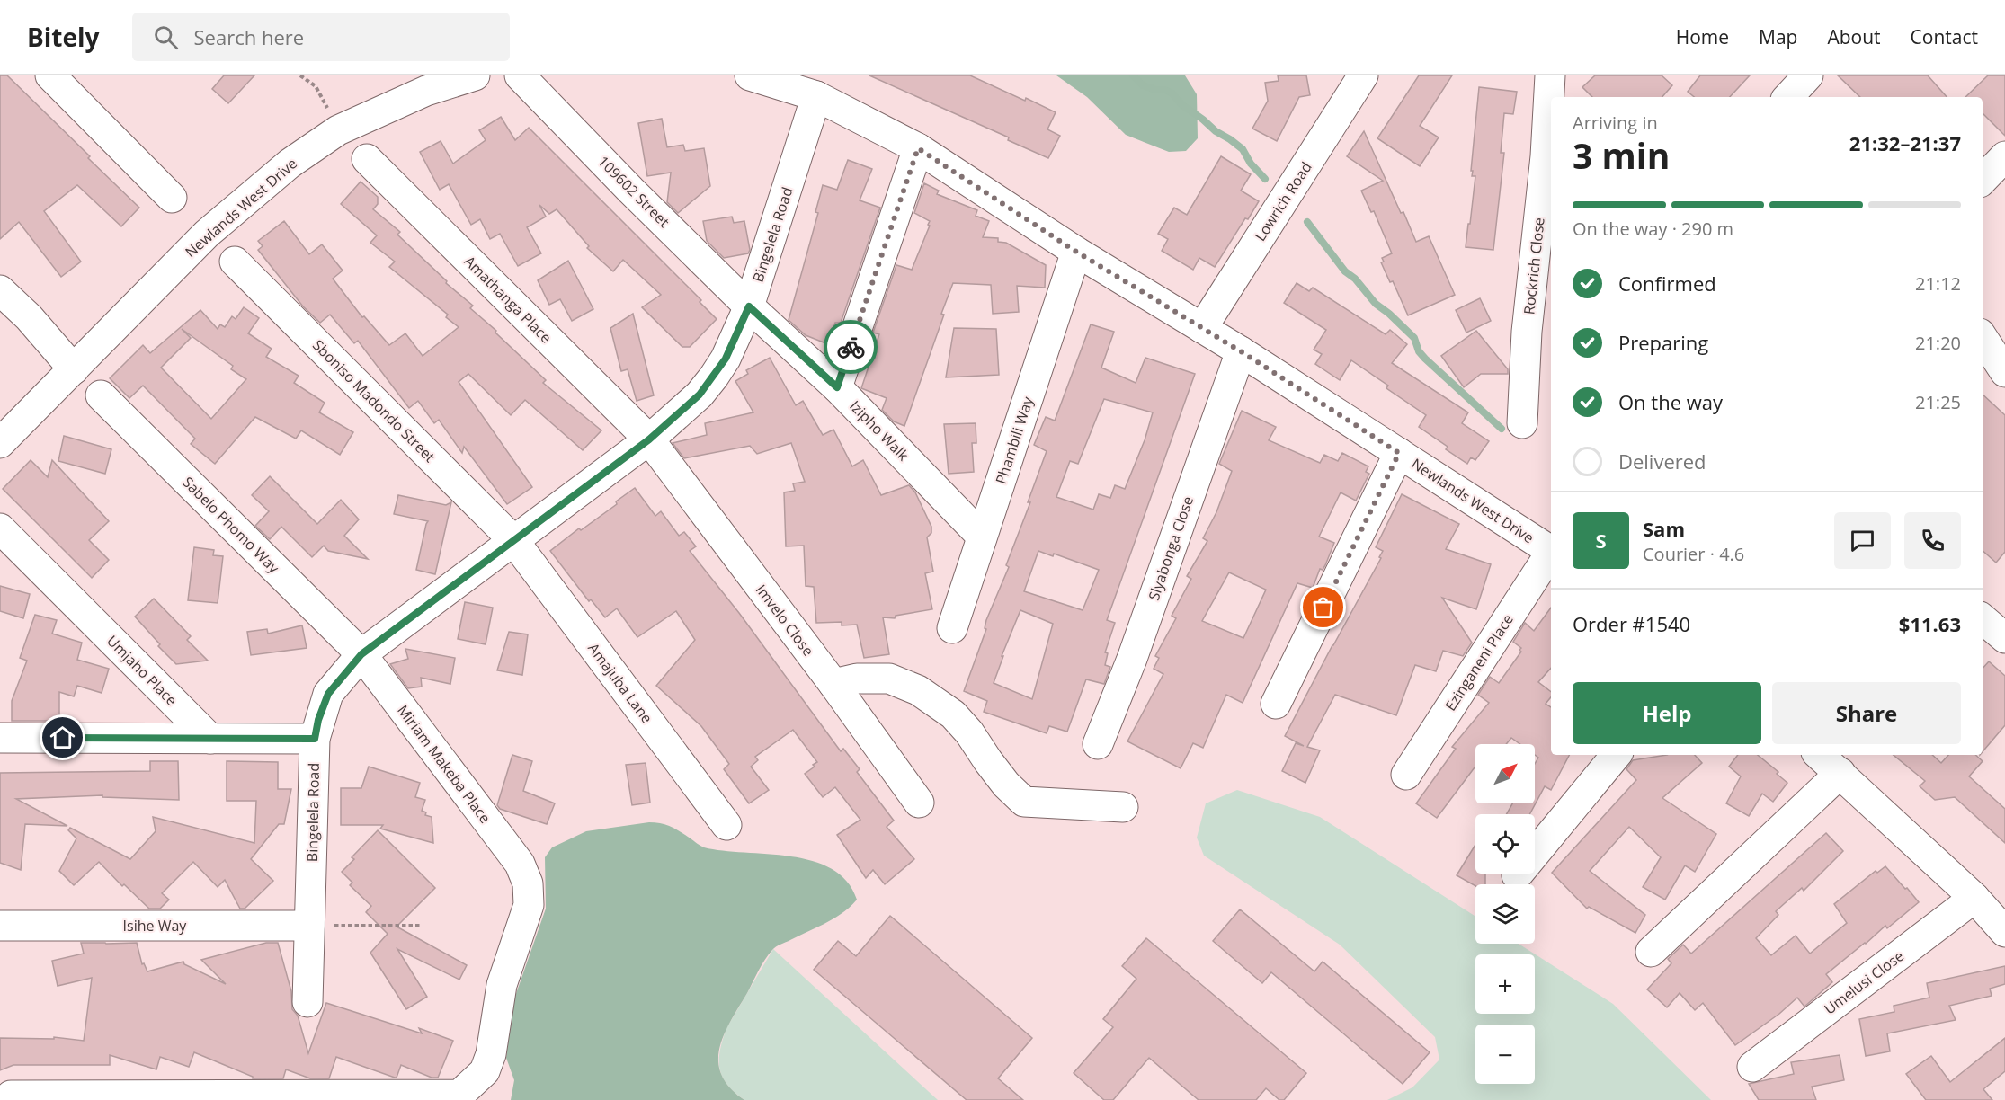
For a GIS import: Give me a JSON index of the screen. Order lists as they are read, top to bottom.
{
  "streets": {
    "street": [
      "109602 Street",
      "Lowrich Road",
      "Newlands West Drive",
      "Bingelela Road",
      "Rockrich Close",
      "Amathanga Place",
      "Sboniso Madondo Street",
      "Izipho Walk",
      "Phambili Way",
      "Sabelo Phomo Way",
      "Slyabonga Close",
      "Imvelo Close",
      "Ezinganeni Place",
      "Umjaho Place",
      "Amajuba Lane",
      "Miriam Makeba Place",
      "Isihe Way",
      "Umelusi Close"
    ]
  },
  "crossings": [
    ["109602 Street", "Bingelela Road"],
    ["109602 Street", "Izipho Walk"],
    ["Lowrich Road", "Newlands West Drive"],
    ["Newlands West Drive", "Bingelela Road"],
    ["Newlands West Drive", "Phambili Way"],
    ["Newlands West Drive", "Slyabonga Close"],
    ["Bingelela Road", "Amathanga Place"],
    ["Bingelela Road", "Sboniso Madondo Street"],
    ["Bingelela Road", "Izipho Walk"],
    ["Bingelela Road", "Sabelo Phomo Way"],
    ["Bingelela Road", "Imvelo Close"],
    ["Bingelela Road", "Amajuba Lane"],
    ["Bingelela Road", "Miriam Makeba Place"],
    ["Bingelela Road", "Isihe Way"],
    ["Amathanga Place", "Imvelo Close"],
    ["Sboniso Madondo Street", "Amajuba Lane"],
    ["Izipho Walk", "Phambili Way"],
    ["Sabelo Phomo Way", "Miriam Makeba Place"]
  ],
  "north": "top right",
  "page": {
    "header": "Bitely",
    "search": "Search here",
    "nav": [
      "Home",
      "Map",
      "About",
      "Contact"
    ],
    "heading": ["3 min", "Arriving in", "21:32–21:37"],
    "panel": [
      "Sam",
      "Courier · 4.6",
      "Order #1540",
      "$11.63"
    ],
    "bar": "On the way · 290 m",
    "list": [
      ["Confirmed", "21:12"],
      ["Preparing", "21:20"],
      ["On the way", "21:25"],
      "Delivered"
    ],
    "round": "S",
    "buttons": ["Help", "Share"],
    "map_buttons": ["+", "−"]
  }
}
